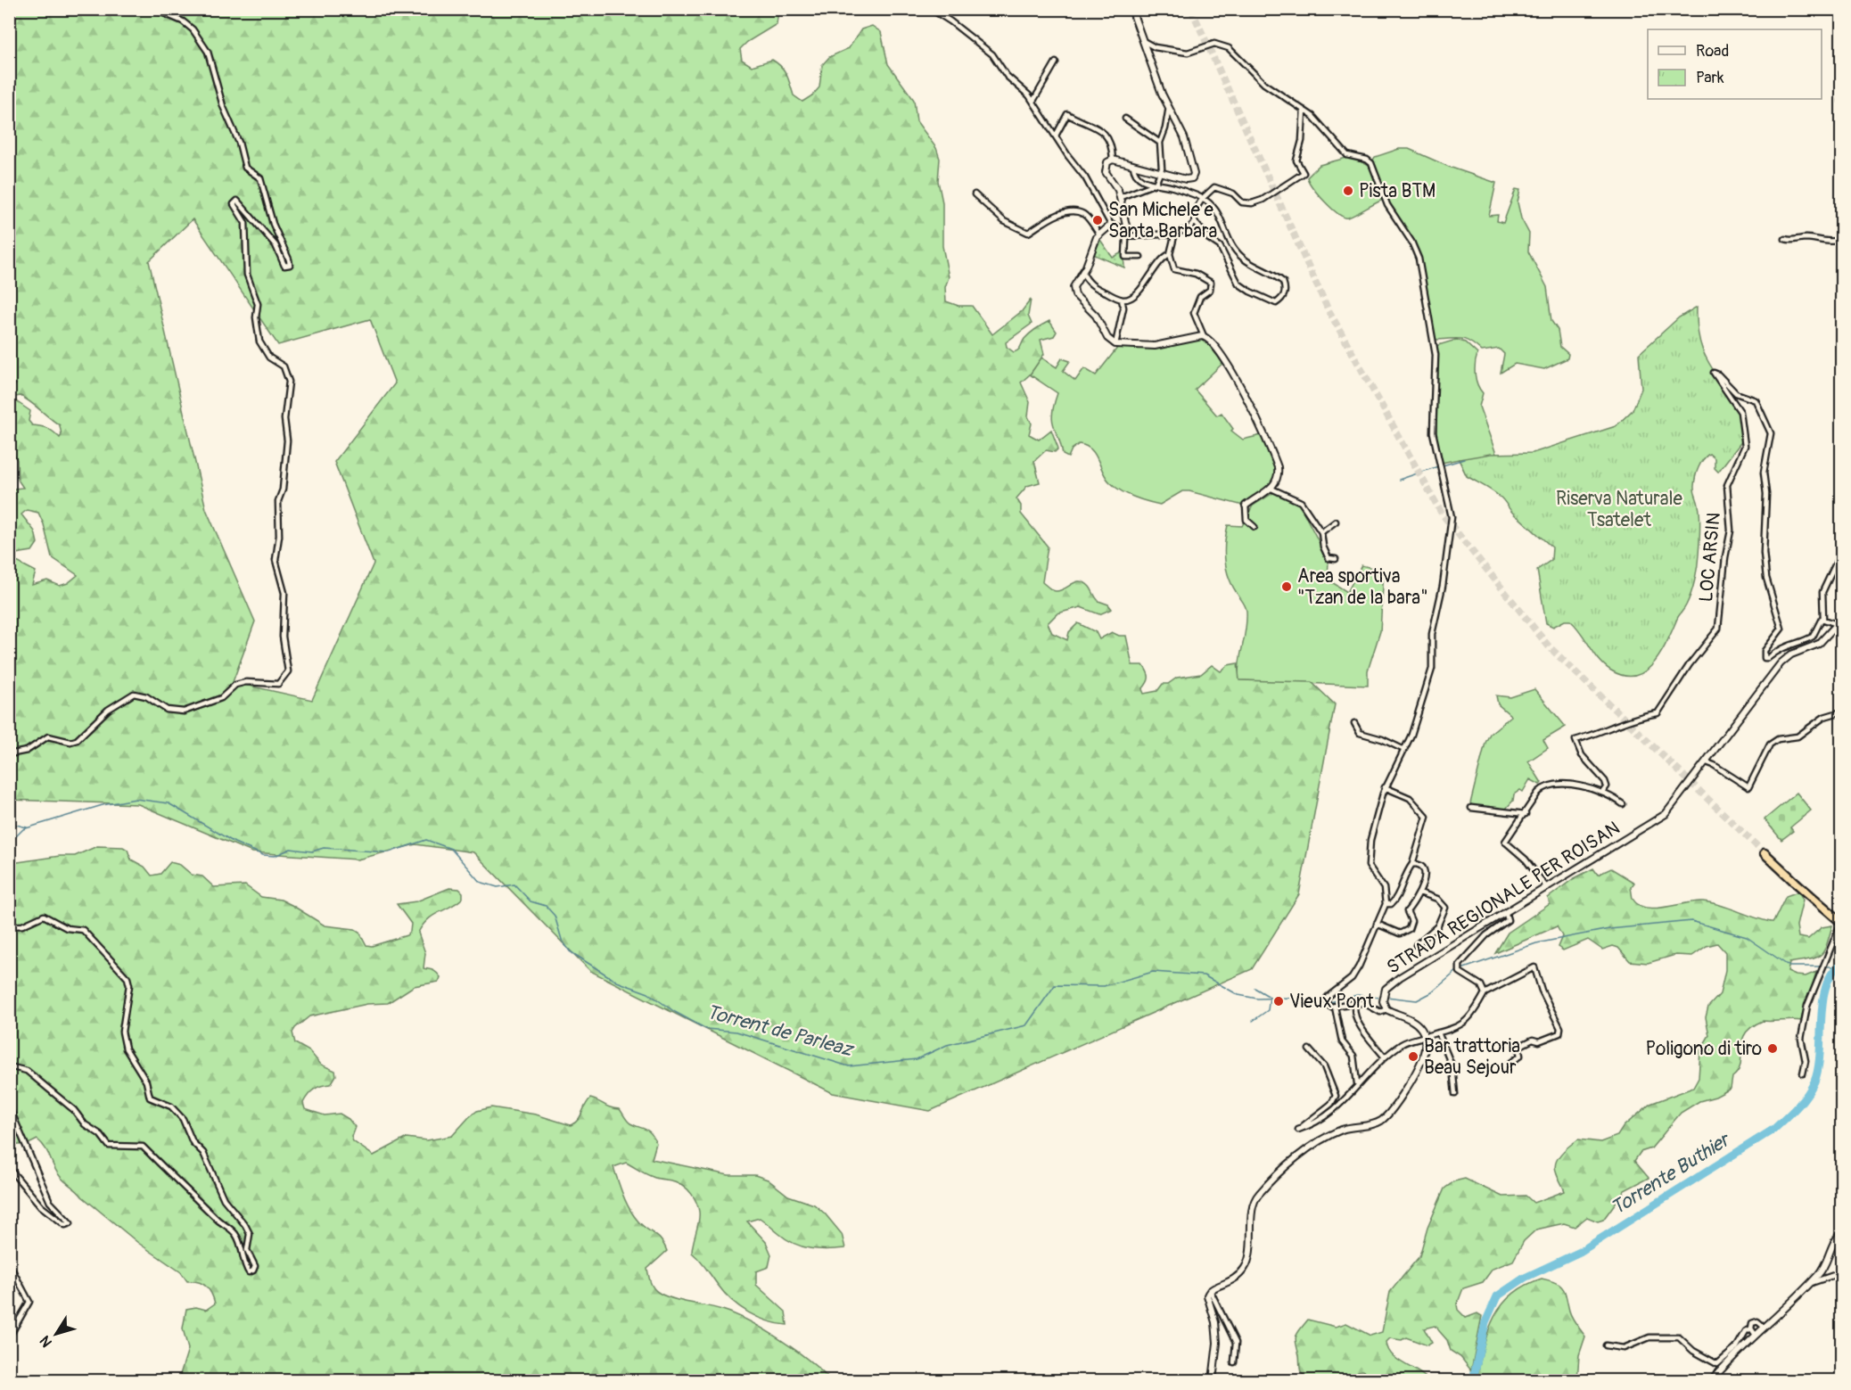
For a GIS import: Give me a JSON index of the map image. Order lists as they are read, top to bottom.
{
  "streets": {
    "main road": ["STRADA REGIONALE PER ROISAN"],
    "street": ["LOC ARSIN"]
  },
  "water": ["Torrent de Parleaz", "Torrente Buthier"],
  "parks": ["Riserva Naturale Tsatelet"],
  "places": [
    "Pista BTM",
    "San Michele e Santa Barbara",
    "Area sportiva \"Tzan de la bara\"",
    "Vieux Pont",
    "Poligono di tiro",
    "Bar trattoria Beau Sejour"
  ],
  "legend": ["Road", "Park"],
  "north": "bottom left"
}
